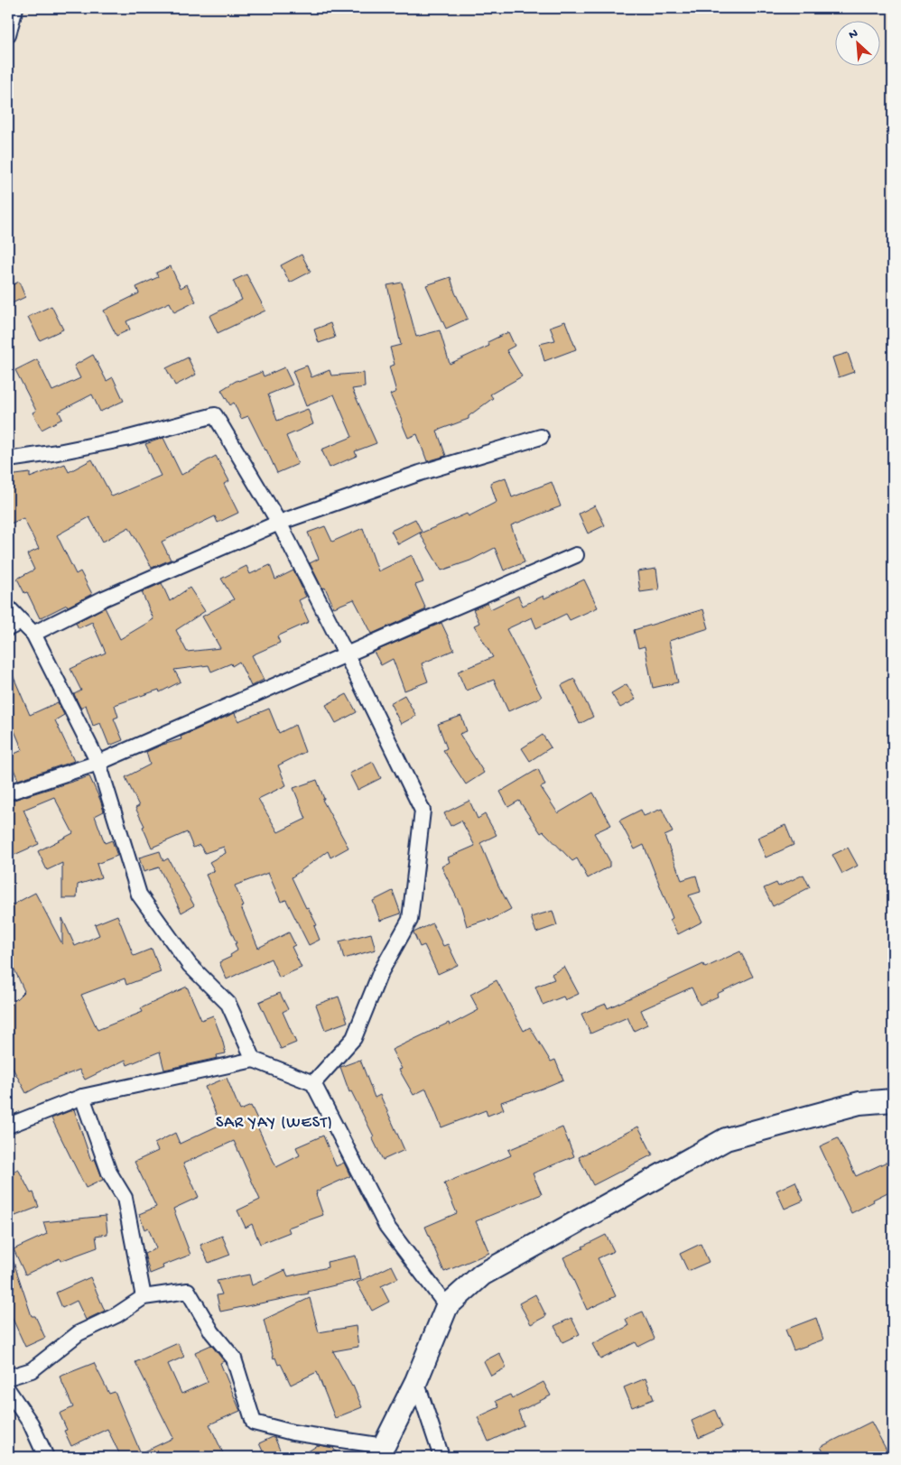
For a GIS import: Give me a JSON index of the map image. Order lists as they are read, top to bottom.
{
  "districts": ["SAR YAY (WEST)"],
  "north": "top left"
}
